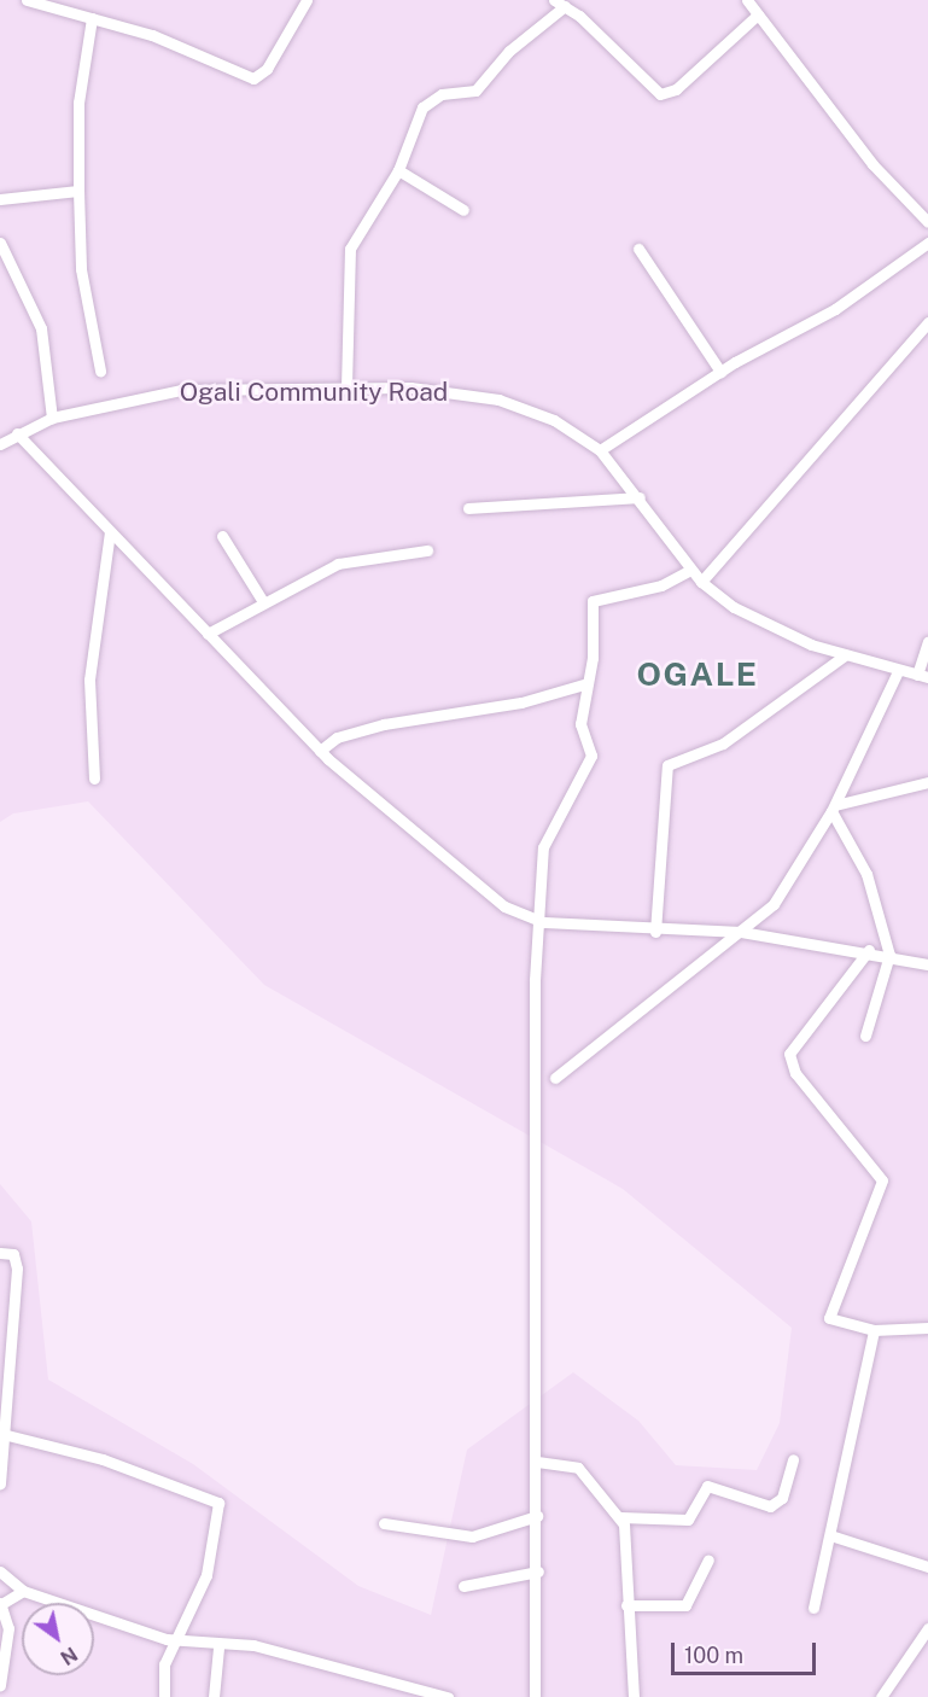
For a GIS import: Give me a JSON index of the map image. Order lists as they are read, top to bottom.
{
  "streets": {
    "street": ["Ogali Community Road"]
  },
  "districts": ["OGALE"],
  "scale_bar": "100 m",
  "north": "bottom right"
}
